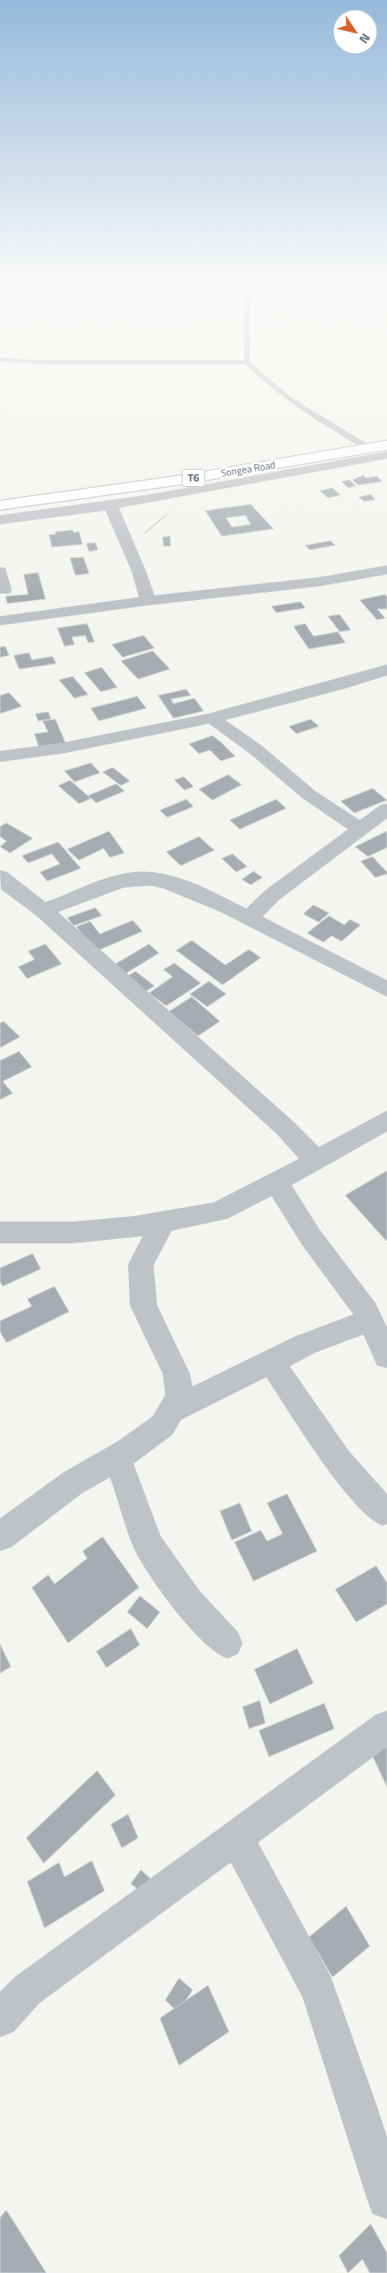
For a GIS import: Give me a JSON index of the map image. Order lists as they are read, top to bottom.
{
  "streets": {
    "highway": ["Songea Road", "T6"]
  },
  "north": "bottom right"
}
